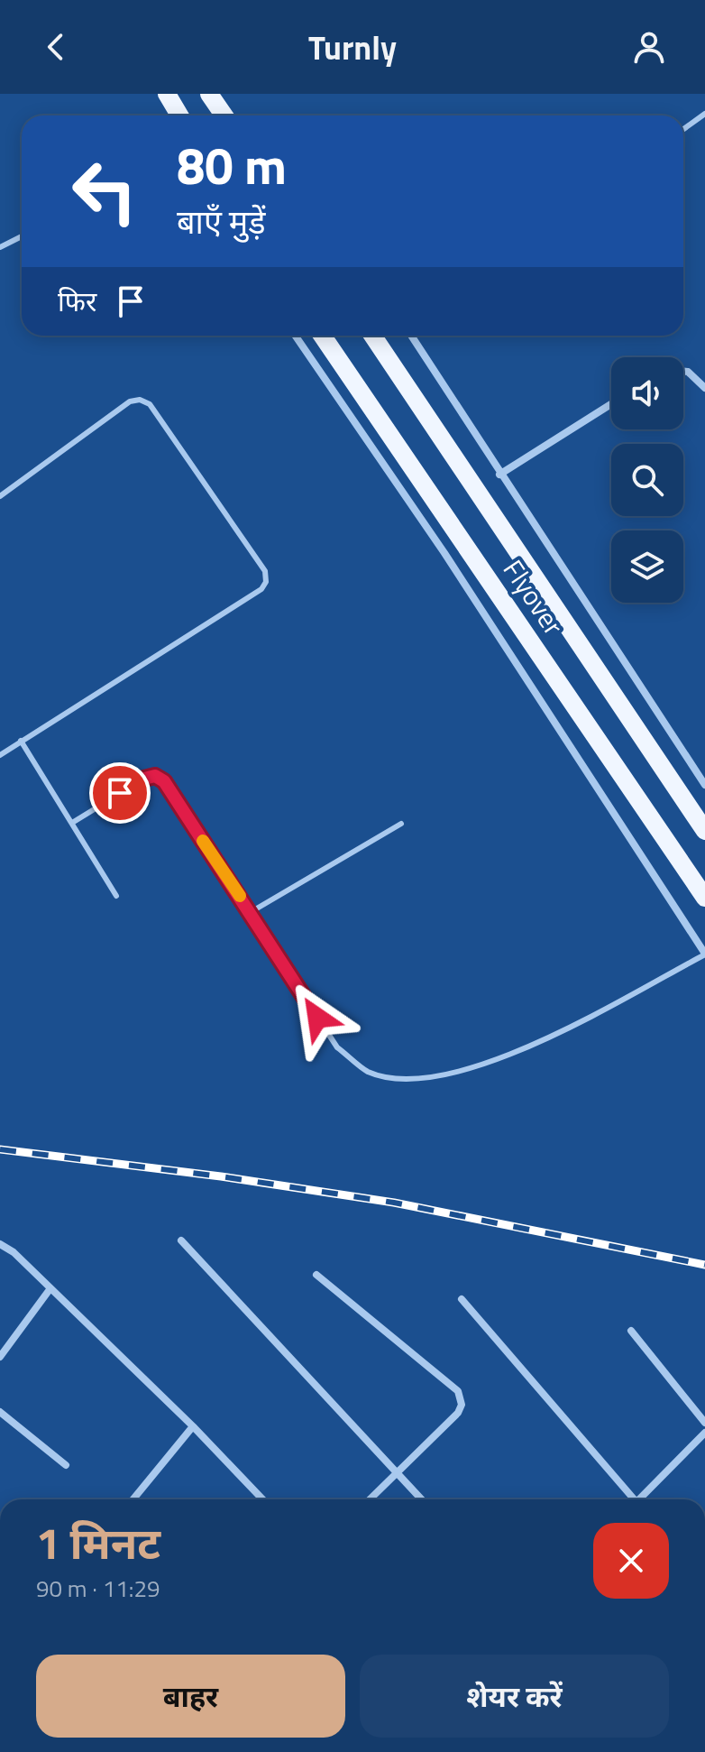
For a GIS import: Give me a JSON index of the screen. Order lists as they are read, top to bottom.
{
  "streets": {
    "main road": ["Flyover"]
  },
  "page": {
    "header": "Turnly",
    "turn": ["80 m", "बाएँ मुड़ें"],
    "then": "फिर",
    "heading": ["1 मिनट", "90 m · 11:29"],
    "buttons": ["बाहर", "शेयर करें"]
  }
}
